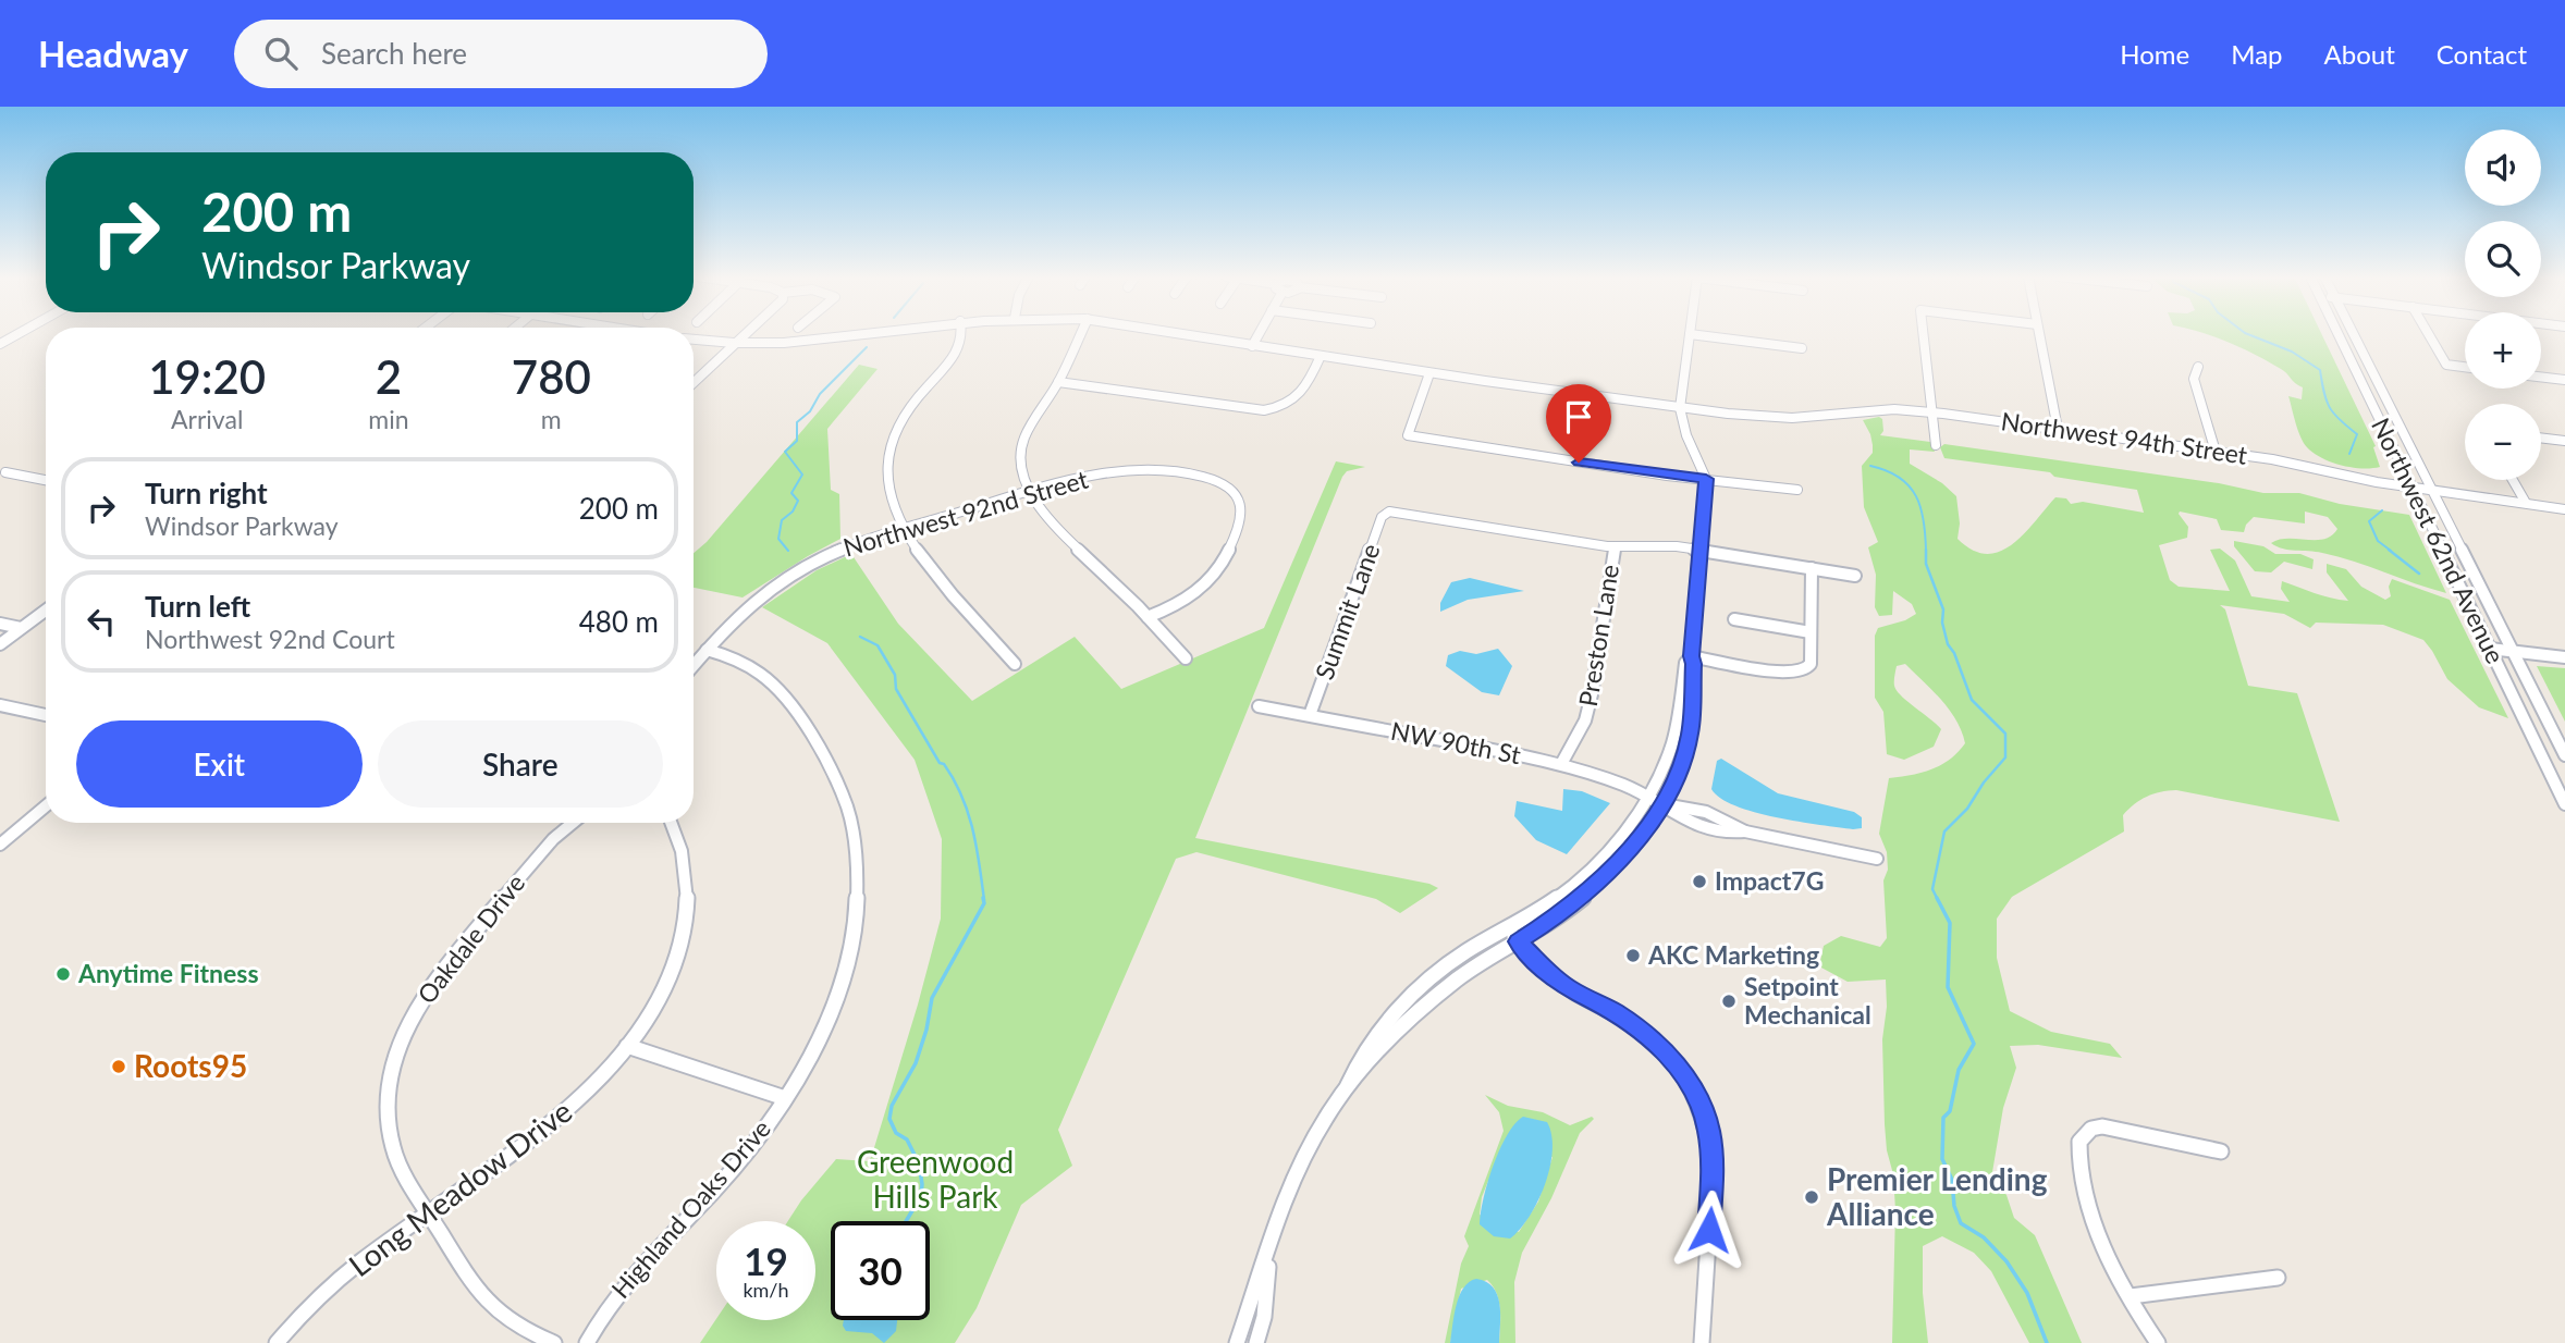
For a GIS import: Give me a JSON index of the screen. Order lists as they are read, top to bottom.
{
  "streets": {
    "street": [
      "Northwest 94th Street",
      "Northwest 92nd Street",
      "Northwest 62nd Avenue",
      "Summit Lane",
      "Preston Lane",
      "NW 90th St",
      "Oakdale Drive",
      "Long Meadow Drive",
      "Highland Oaks Drive"
    ]
  },
  "crossings": [
    ["Northwest 94th Street", "Northwest 62nd Avenue"],
    ["Northwest 92nd Street", "Highland Oaks Drive"],
    ["Summit Lane", "Preston Lane"],
    ["Summit Lane", "NW 90th St"],
    ["Preston Lane", "NW 90th St"],
    ["Oakdale Drive", "Long Meadow Drive"]
  ],
  "parks": ["Greenwood Hills Park"],
  "places": [
    "Impact7G",
    "AKC Marketing",
    "Anytime Fitness",
    "Setpoint Mechanical",
    "Roots95",
    "Premier Lending Alliance"
  ],
  "page": {
    "header": "Headway",
    "search": "Search here",
    "nav": [
      "Home",
      "Map",
      "About",
      "Contact"
    ],
    "map_buttons": ["+", "−"],
    "turn": ["200 m", "Windsor Parkway"],
    "eta": [
      "19:20",
      "Arrival",
      "2",
      "min",
      "780",
      "m"
    ],
    "list": [
      {
        "name": "Turn right",
        "note": "Windsor Parkway",
        "value": "200 m"
      },
      {
        "name": "Turn left",
        "note": "Northwest 92nd Court",
        "value": "480 m"
      }
    ],
    "buttons": ["Exit", "Share"],
    "speed": "19 km/h",
    "limit": "30"
  }
}
